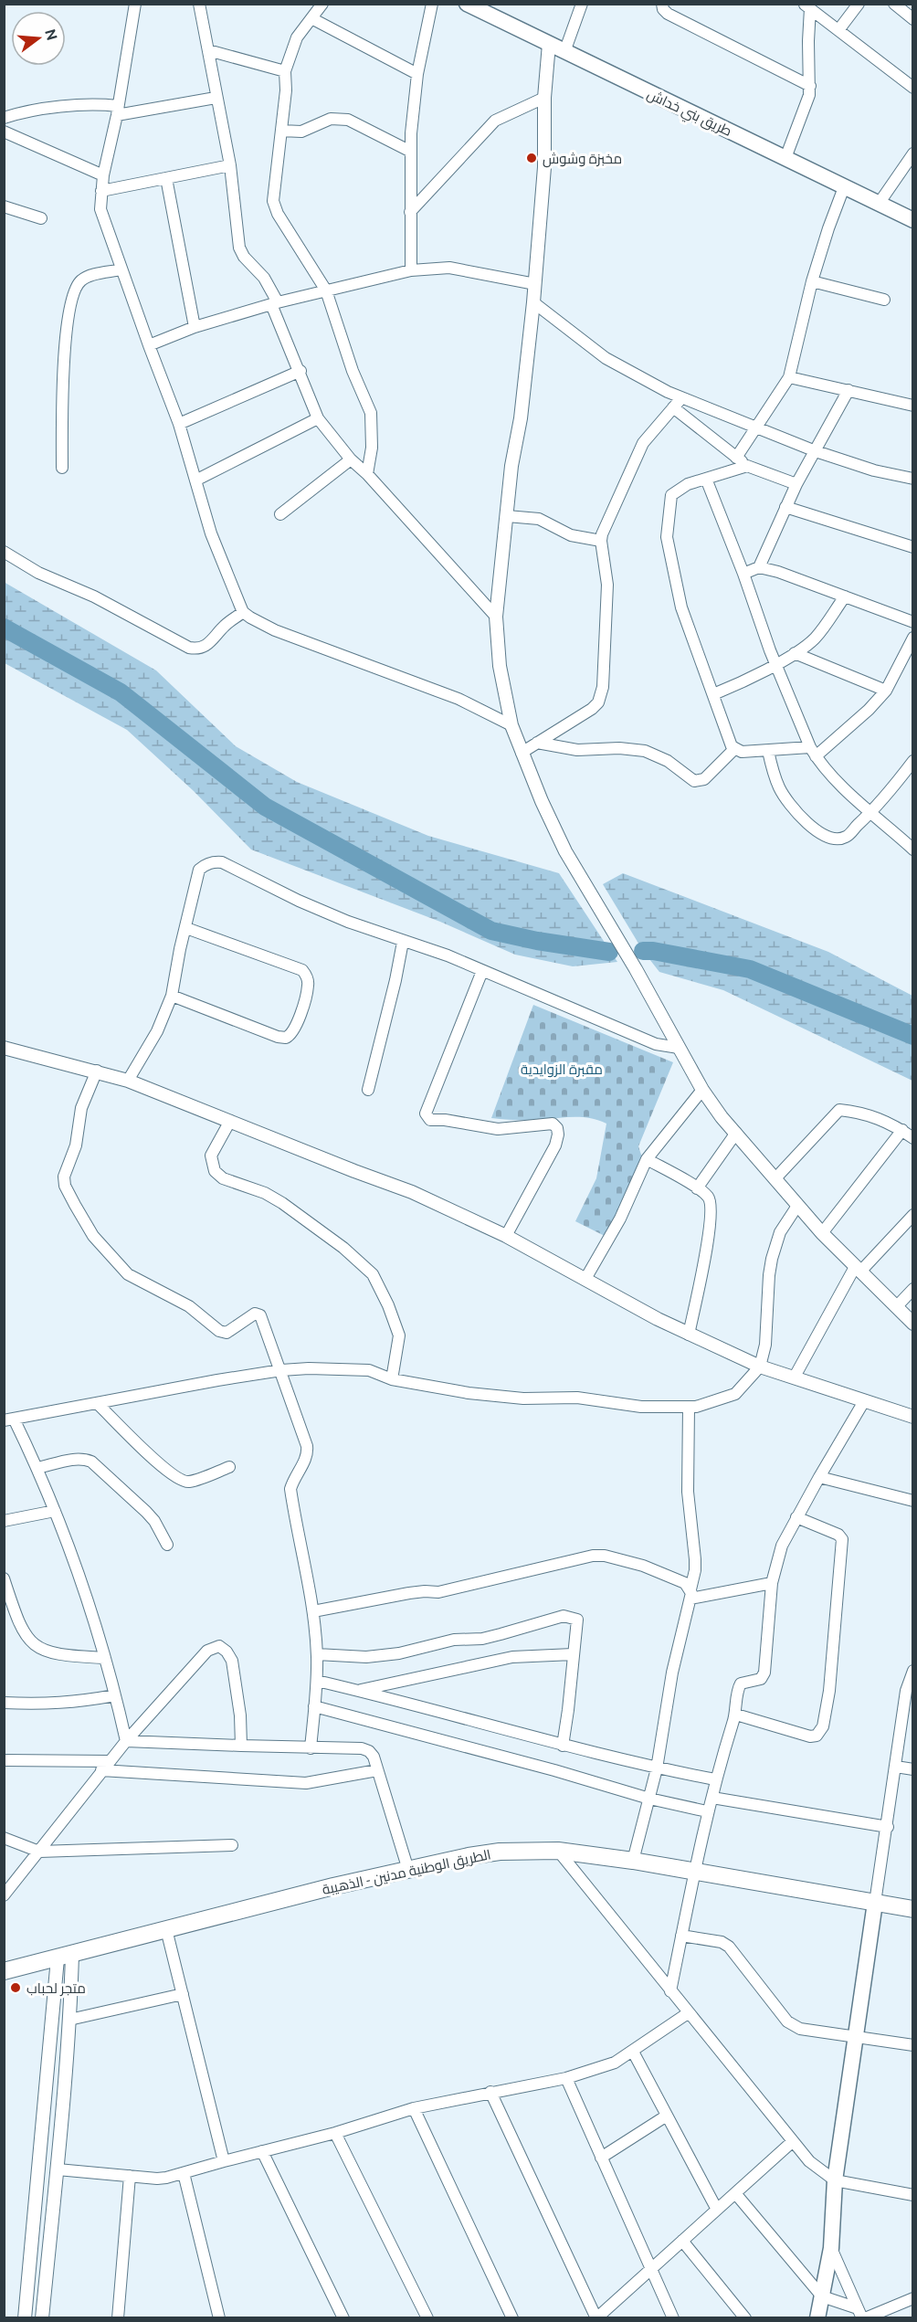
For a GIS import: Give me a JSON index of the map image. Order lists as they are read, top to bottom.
{
  "streets": {
    "main road": ["طريق بني خداش", "الطريق الوطنية مدنين - الذهيبة"]
  },
  "parks": ["مقبرة الزوايدية"],
  "places": ["مخبزة وشوش", "متجر لحباب"],
  "north": "right"
}
